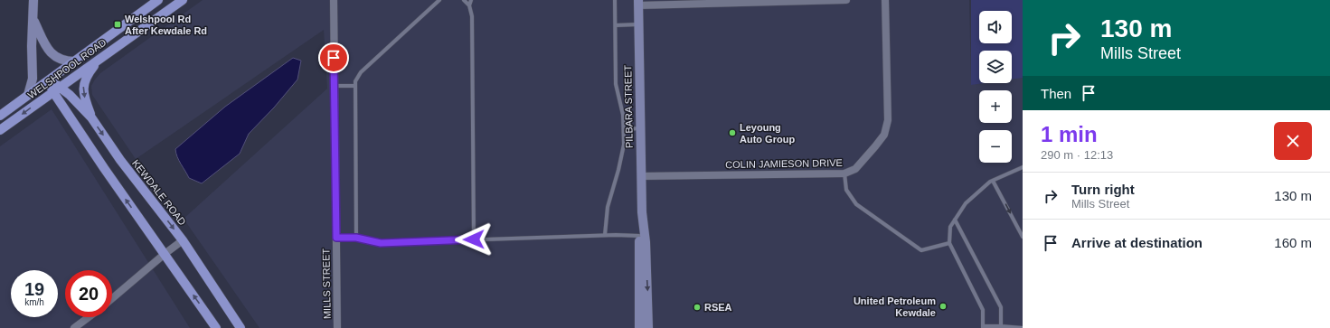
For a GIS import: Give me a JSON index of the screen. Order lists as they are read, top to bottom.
{
  "streets": {
    "main road": ["WELSHPOOL ROAD", "PILBARA STREET", "KEWDALE ROAD"],
    "street": ["COLIN JAMIESON DRIVE", "MILLS STREET"]
  },
  "crossings": [
    ["WELSHPOOL ROAD", "KEWDALE ROAD"],
    ["PILBARA STREET", "COLIN JAMIESON DRIVE"]
  ],
  "places": {
    "transit": ["Welshpool Rd After Kewdale Rd"],
    "other": ["Leyoung Auto Group", "United Petroleum Kewdale", "RSEA"]
  },
  "page": {
    "turn": ["130 m", "Mills Street"],
    "map_buttons": ["+", "−"],
    "then": "Then",
    "heading": ["1 min", "290 m · 12:13"],
    "list": [
      {
        "name": "Turn right",
        "note": "Mills Street",
        "value": "130 m"
      },
      {
        "name": "Arrive at destination",
        "value": "160 m"
      }
    ],
    "speed": "19 km/h",
    "limit": "20"
  }
}
